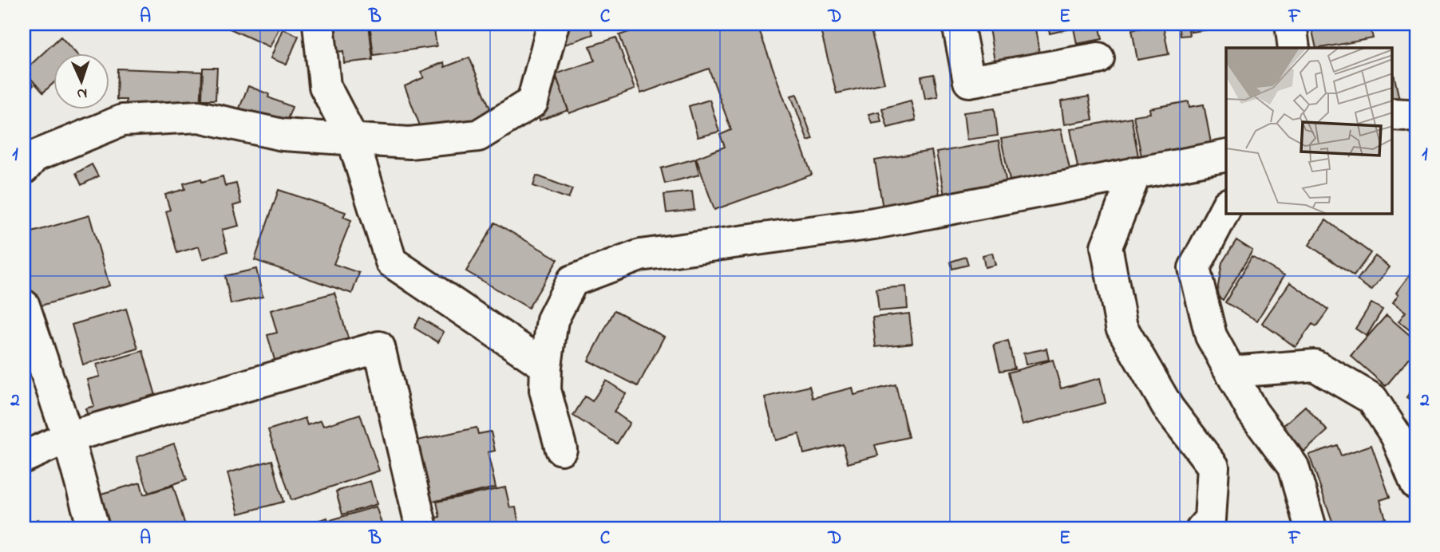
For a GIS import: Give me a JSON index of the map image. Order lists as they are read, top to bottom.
{
  "north": "bottom",
  "grid": {
    "columns": [
      "A",
      "B",
      "C",
      "D",
      "E",
      "F"
    ],
    "rows": ["1", "2"]
  }
}
